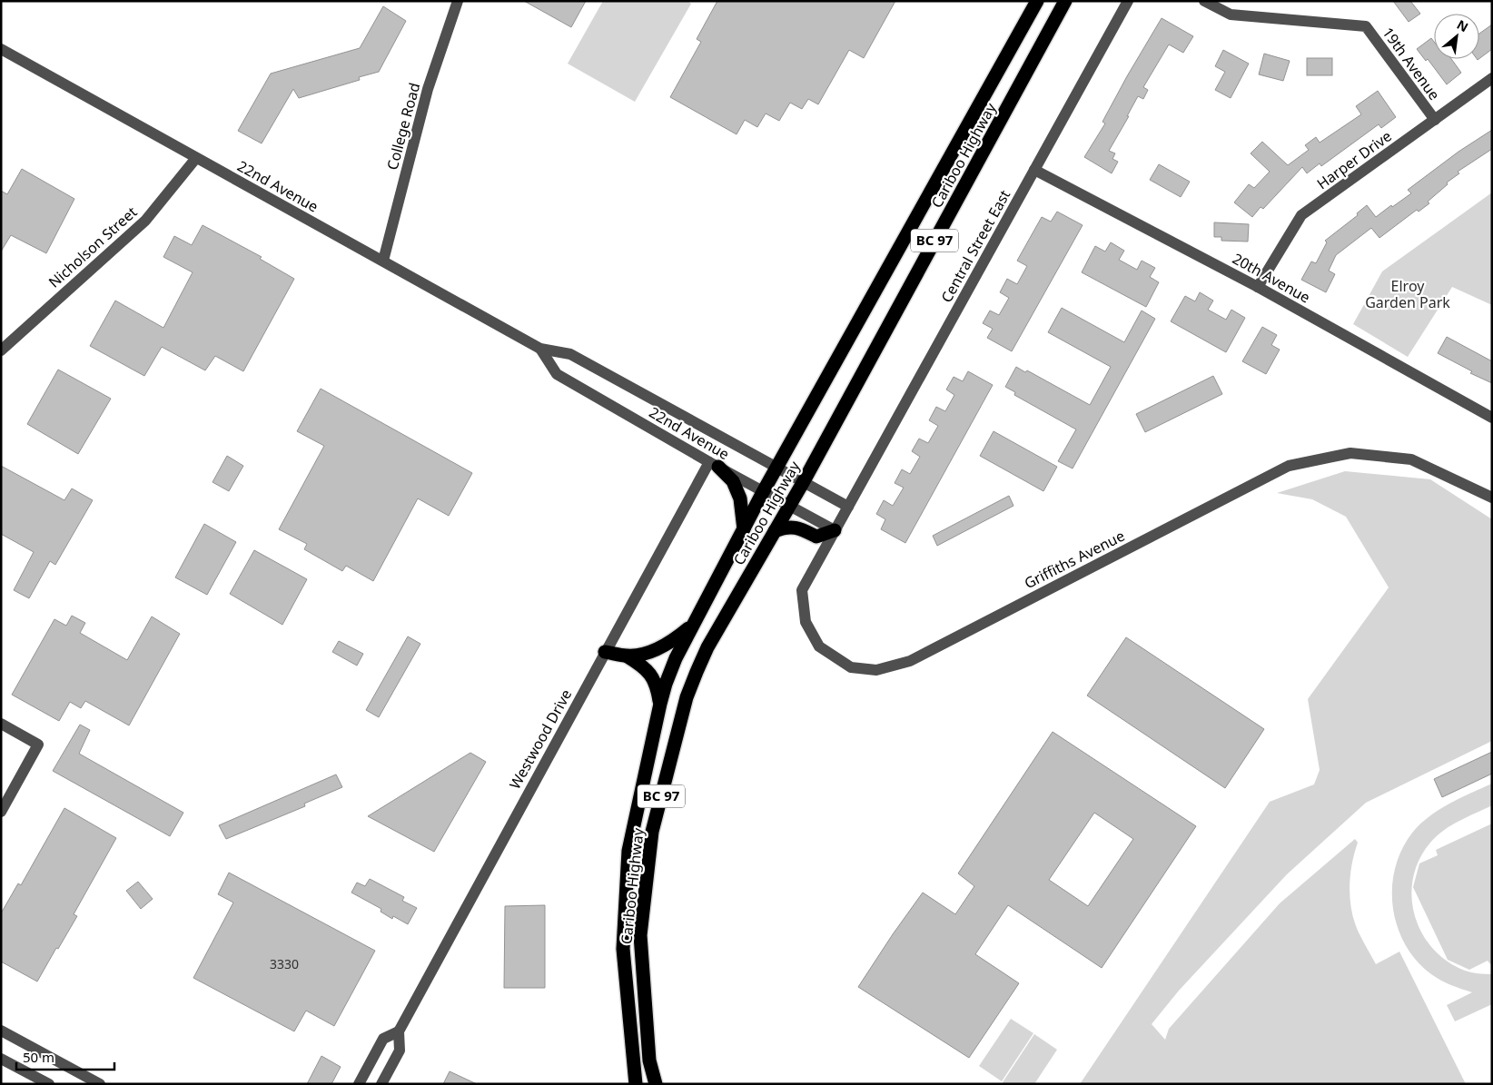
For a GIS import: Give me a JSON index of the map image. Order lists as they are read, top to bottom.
{
  "streets": {
    "highway": ["Cariboo Highway", "BC 97"],
    "street": [
      "19th Avenue",
      "College Road",
      "Harper Drive",
      "22nd Avenue",
      "Central Street East",
      "Nicholson Street",
      "20th Avenue",
      "Griffiths Avenue",
      "Westwood Drive"
    ]
  },
  "crossings": [
    ["19th Avenue", "Harper Drive"],
    ["College Road", "22nd Avenue"],
    ["Cariboo Highway", "22nd Avenue"],
    ["Harper Drive", "20th Avenue"],
    ["22nd Avenue", "Central Street East"],
    ["22nd Avenue", "Nicholson Street"],
    ["22nd Avenue", "Griffiths Avenue"],
    ["22nd Avenue", "Westwood Drive"],
    ["Central Street East", "20th Avenue"],
    ["Central Street East", "Griffiths Avenue"]
  ],
  "parks": ["Elroy Garden Park"],
  "house_numbers": ["3330"],
  "scale_bar": "50 m",
  "north": "top right"
}
